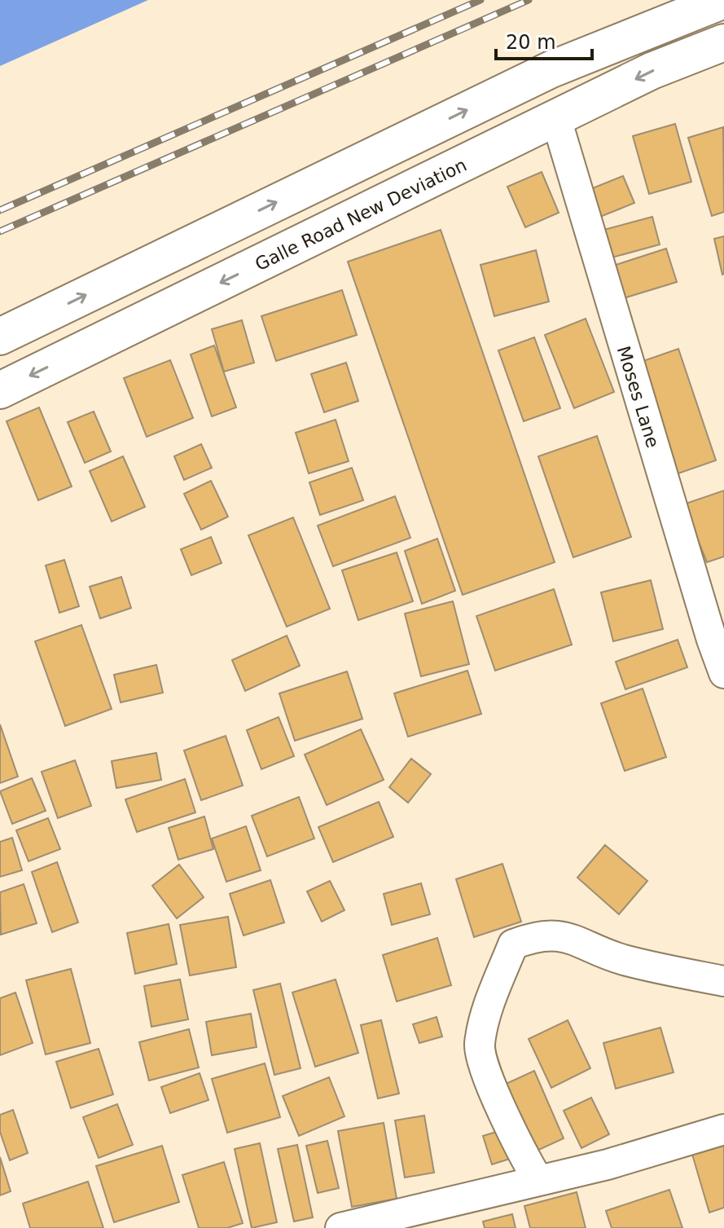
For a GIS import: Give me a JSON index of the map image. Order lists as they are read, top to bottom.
{
  "streets": {
    "main road": ["Galle Road New Deviation"],
    "street": ["Moses Lane"]
  },
  "crossings": [
    ["Galle Road New Deviation", "Moses Lane"]
  ],
  "scale_bar": "20 m"
}
